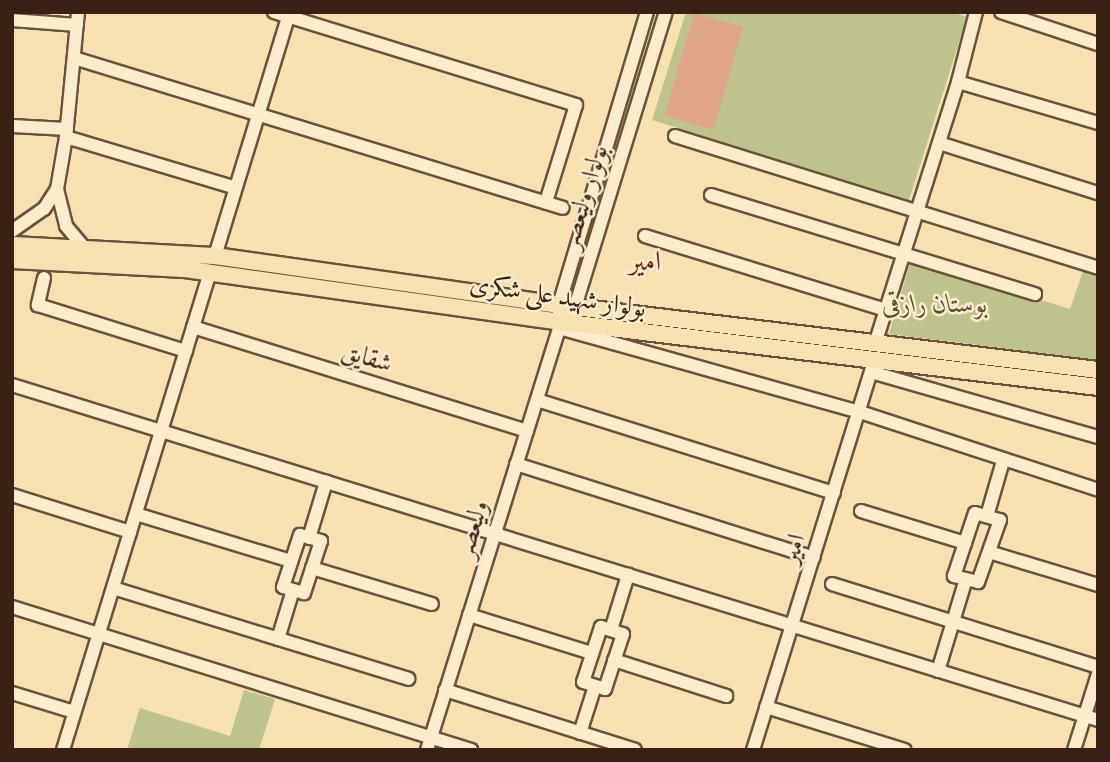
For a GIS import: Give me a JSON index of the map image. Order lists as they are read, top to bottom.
{
  "streets": {
    "main road": ["بولوار شهید علی شکری"],
    "street": [
      "بولوار ولیعصر",
      "شقایق",
      "ولیعصر",
      "امیر"
    ]
  },
  "crossings": [
    ["بولوار ولیعصر", "بولوار شهید علی شکری"],
    ["بولوار ولیعصر", "ولیعصر"],
    ["بولوار شهید علی شکری", "ولیعصر"],
    ["بولوار شهید علی شکری", "امیر"],
    ["شقایق", "ولیعصر"]
  ],
  "districts": ["امیر"],
  "parks": ["بوستان رازقی"]
}
